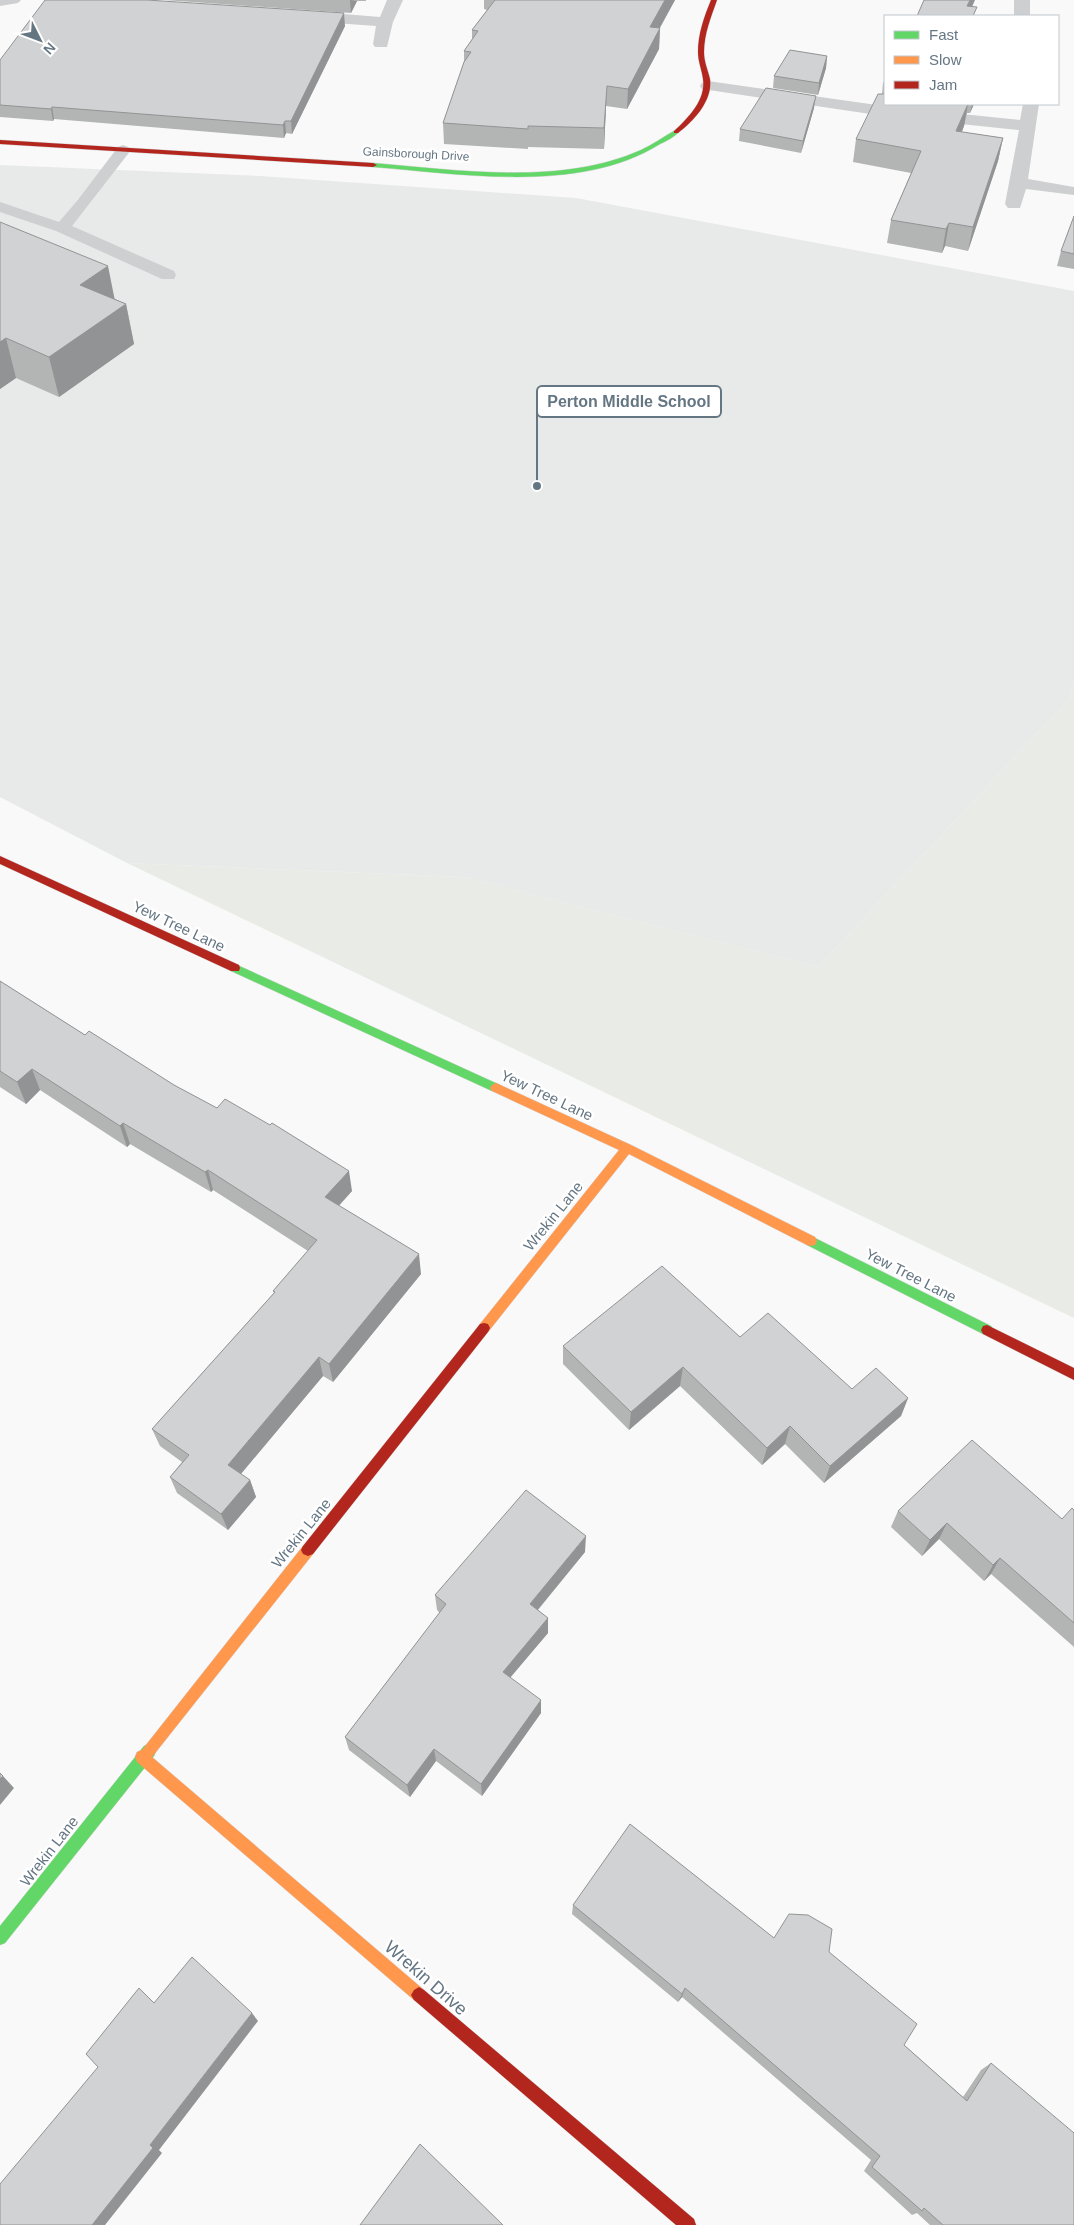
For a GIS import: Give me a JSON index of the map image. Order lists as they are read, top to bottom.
{
  "streets": {
    "street": [
      "Gainsborough Drive",
      "Yew Tree Lane",
      "Wrekin Lane",
      "Wrekin Drive"
    ]
  },
  "crossings": [
    ["Yew Tree Lane", "Wrekin Lane"],
    ["Wrekin Lane", "Wrekin Drive"]
  ],
  "places": ["Perton Middle School"],
  "legend": ["Fast", "Slow", "Jam"],
  "north": "bottom right"
}
